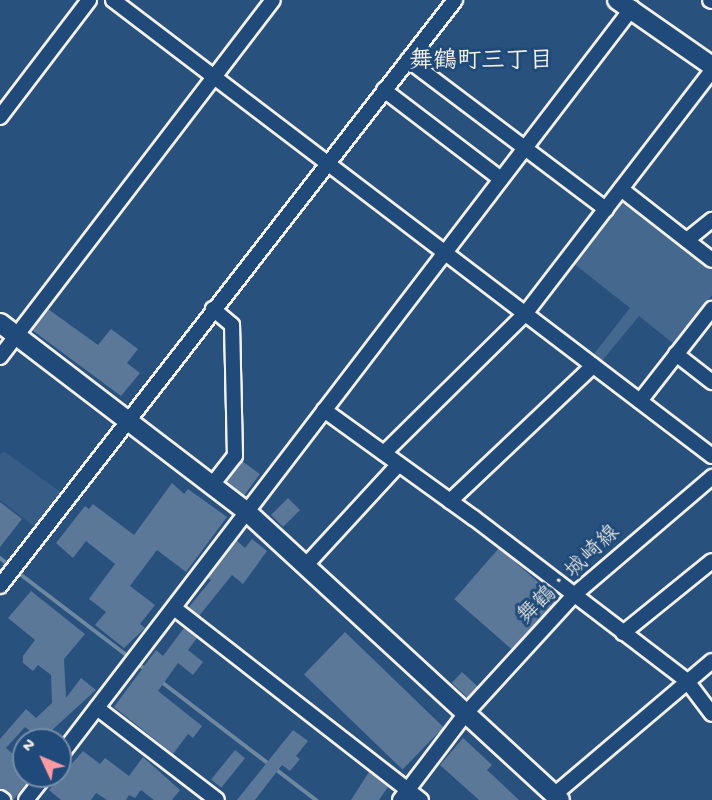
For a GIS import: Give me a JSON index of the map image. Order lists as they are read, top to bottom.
{
  "streets": {
    "street": ["舞鶴・城崎線"]
  },
  "districts": ["舞鶴町三丁目"],
  "north": "top left"
}
